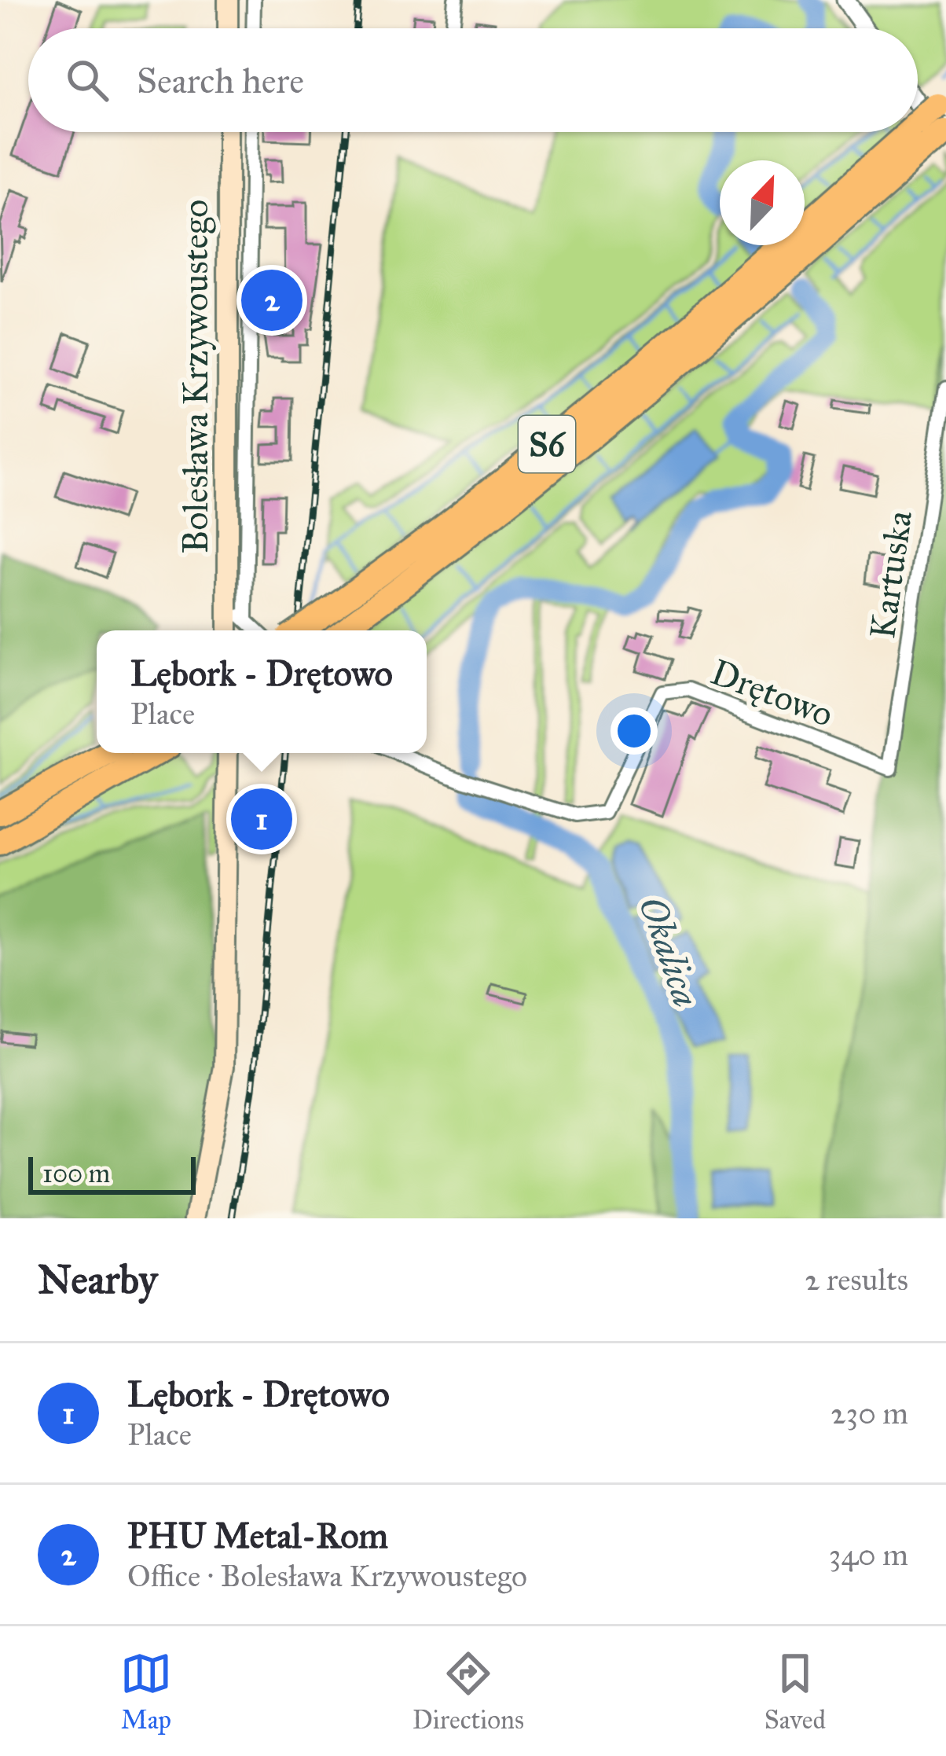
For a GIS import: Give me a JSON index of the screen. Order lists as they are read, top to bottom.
{
  "streets": {
    "highway": ["S6"],
    "main road": ["Bolesława Krzywoustego"],
    "street": ["Kartuska", "Drętowo"]
  },
  "crossings": [
    ["Kartuska", "Drętowo"]
  ],
  "water": ["Okalica"],
  "scale_bar": "100 m",
  "north": "top right",
  "page": {
    "search": "Search here",
    "pins": ["2", "1"],
    "popup": ["Lębork - Drętowo", "Place"],
    "scale": "100 m",
    "heading": ["Nearby", "2 results"],
    "list": [
      {
        "mark": "1",
        "name": "Lębork - Drętowo",
        "note": "Place",
        "value": "230 m"
      },
      {
        "mark": "2",
        "name": "PHU Metal-Rom",
        "note": "Office · Bolesława Krzywoustego",
        "value": "340 m"
      }
    ],
    "nav": ["Map", "Directions", "Saved"]
  }
}
